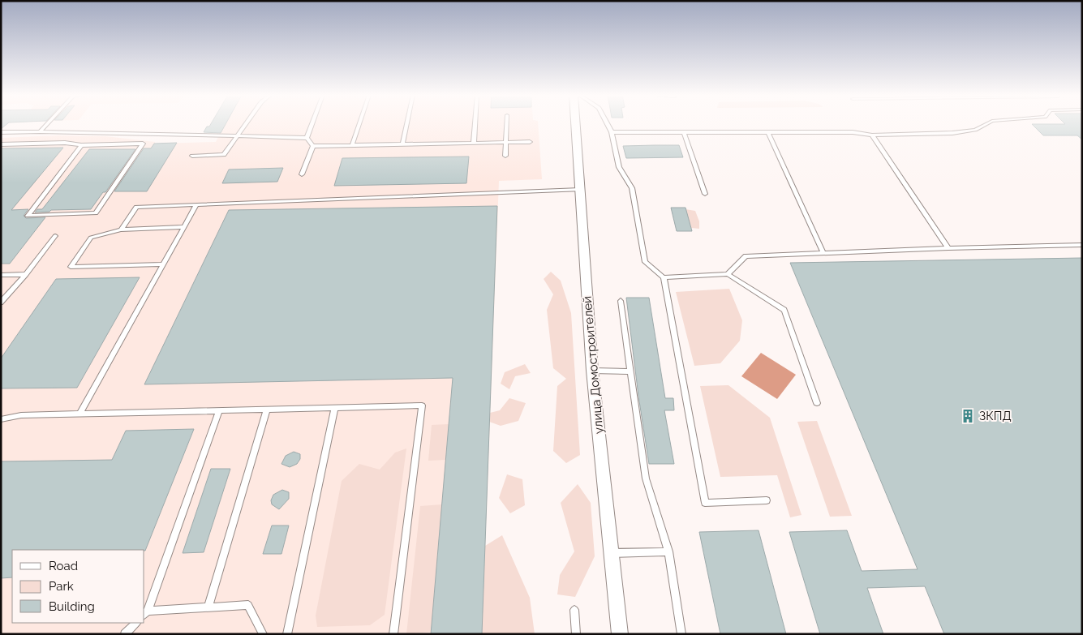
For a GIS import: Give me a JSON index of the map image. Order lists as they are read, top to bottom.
{
  "streets": {
    "street": ["улица Домостроителей"]
  },
  "places": {
    "building": ["ЗКПД"]
  },
  "legend": ["Road", "Park", "Building"]
}
